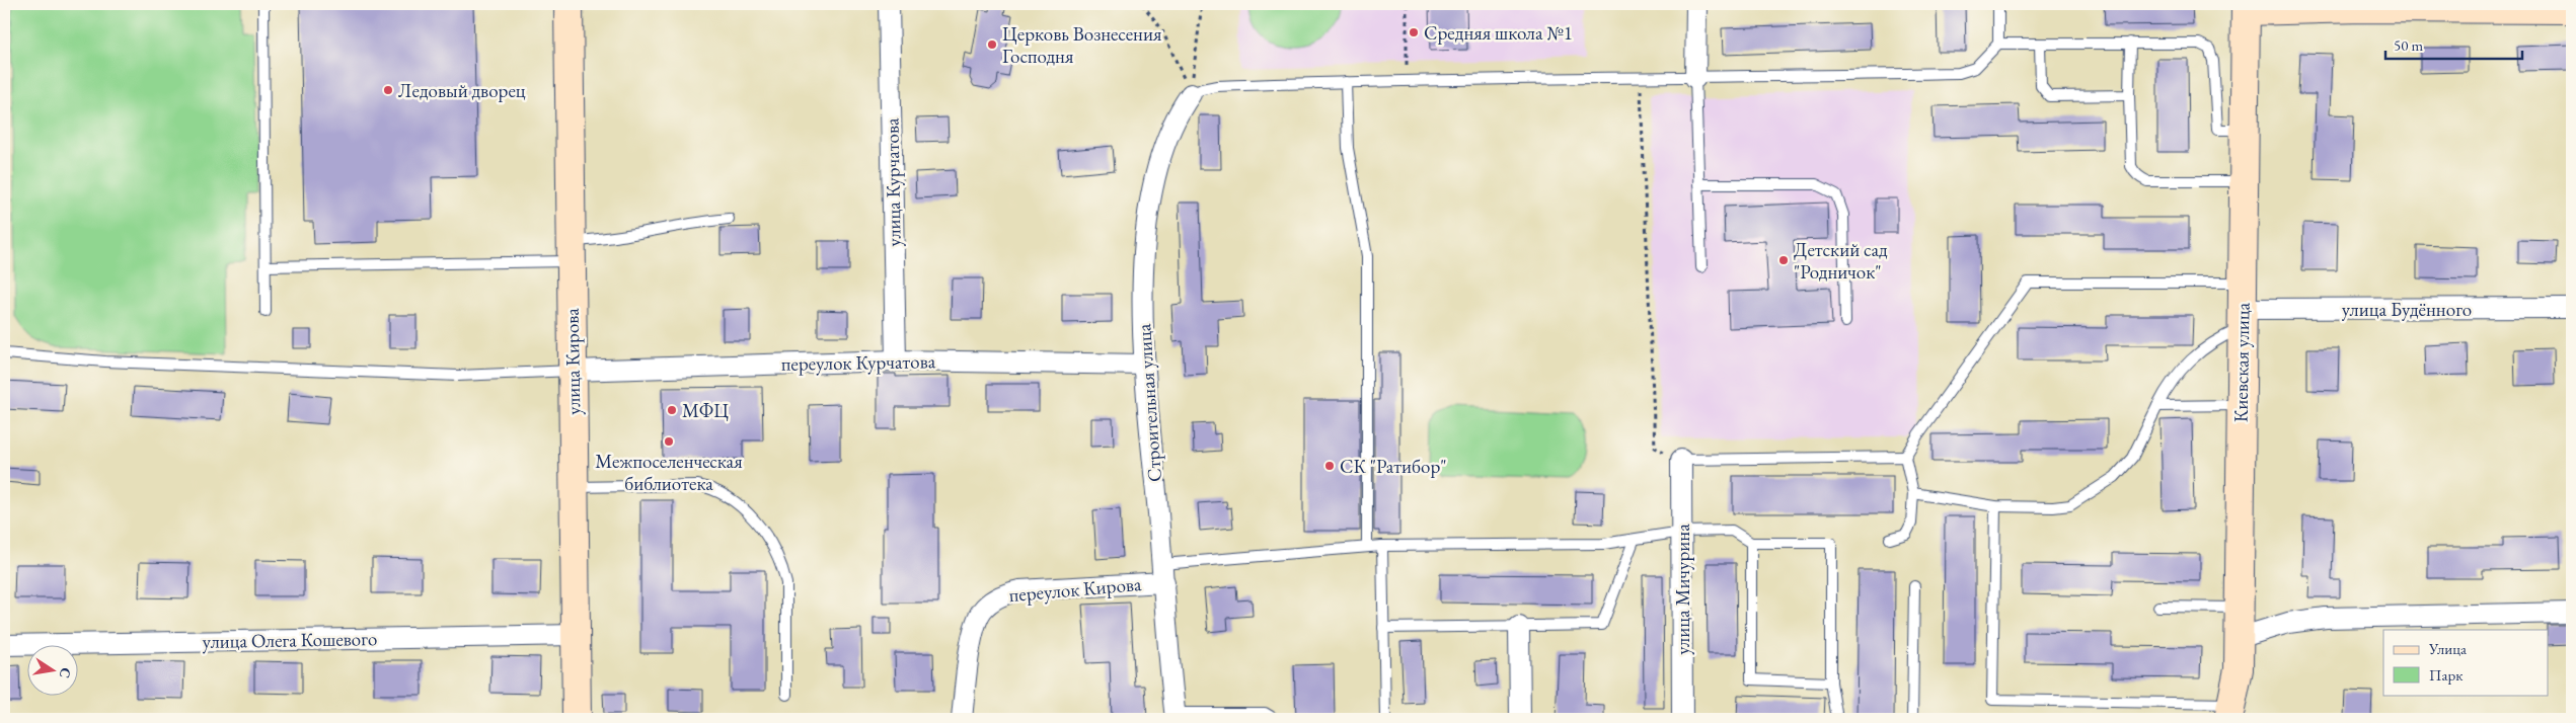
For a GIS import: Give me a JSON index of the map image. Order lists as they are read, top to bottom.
{
  "streets": {
    "street": [
      "улица Курчатова",
      "улица Будённого",
      "улица Кирова",
      "переулок Курчатова",
      "Киевская улица",
      "Строительная улица",
      "переулок Кирова",
      "улица Мичурина",
      "улица Олега Кошевого"
    ]
  },
  "crossings": [
    ["улица Курчатова", "переулок Курчатова"],
    ["улица Будённого", "Киевская улица"],
    ["улица Кирова", "переулок Курчатова"],
    ["улица Кирова", "улица Олега Кошевого"],
    ["переулок Курчатова", "Строительная улица"],
    ["Строительная улица", "переулок Кирова"]
  ],
  "places": [
    "Средняя школа №1",
    "Церковь Вознесения Господня",
    "Ледовый дворец",
    "Детский сад \"Родничок\"",
    "МФЦ",
    "Межпоселенческая библиотека",
    "СК \"Ратибор\""
  ],
  "legend": ["Улица", "Парк"],
  "scale_bar": "50 m",
  "north": "right"
}
